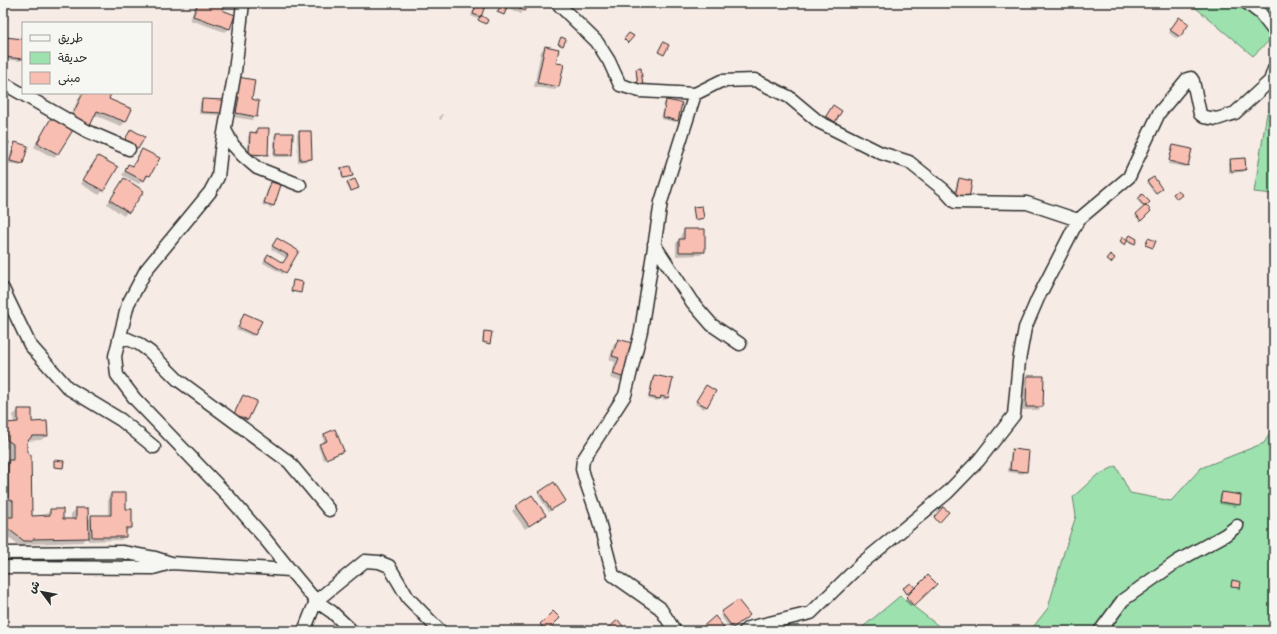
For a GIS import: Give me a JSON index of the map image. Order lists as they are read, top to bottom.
{
  "legend": ["طريق", "حديقة", "مبنى"],
  "north": "top left"
}
